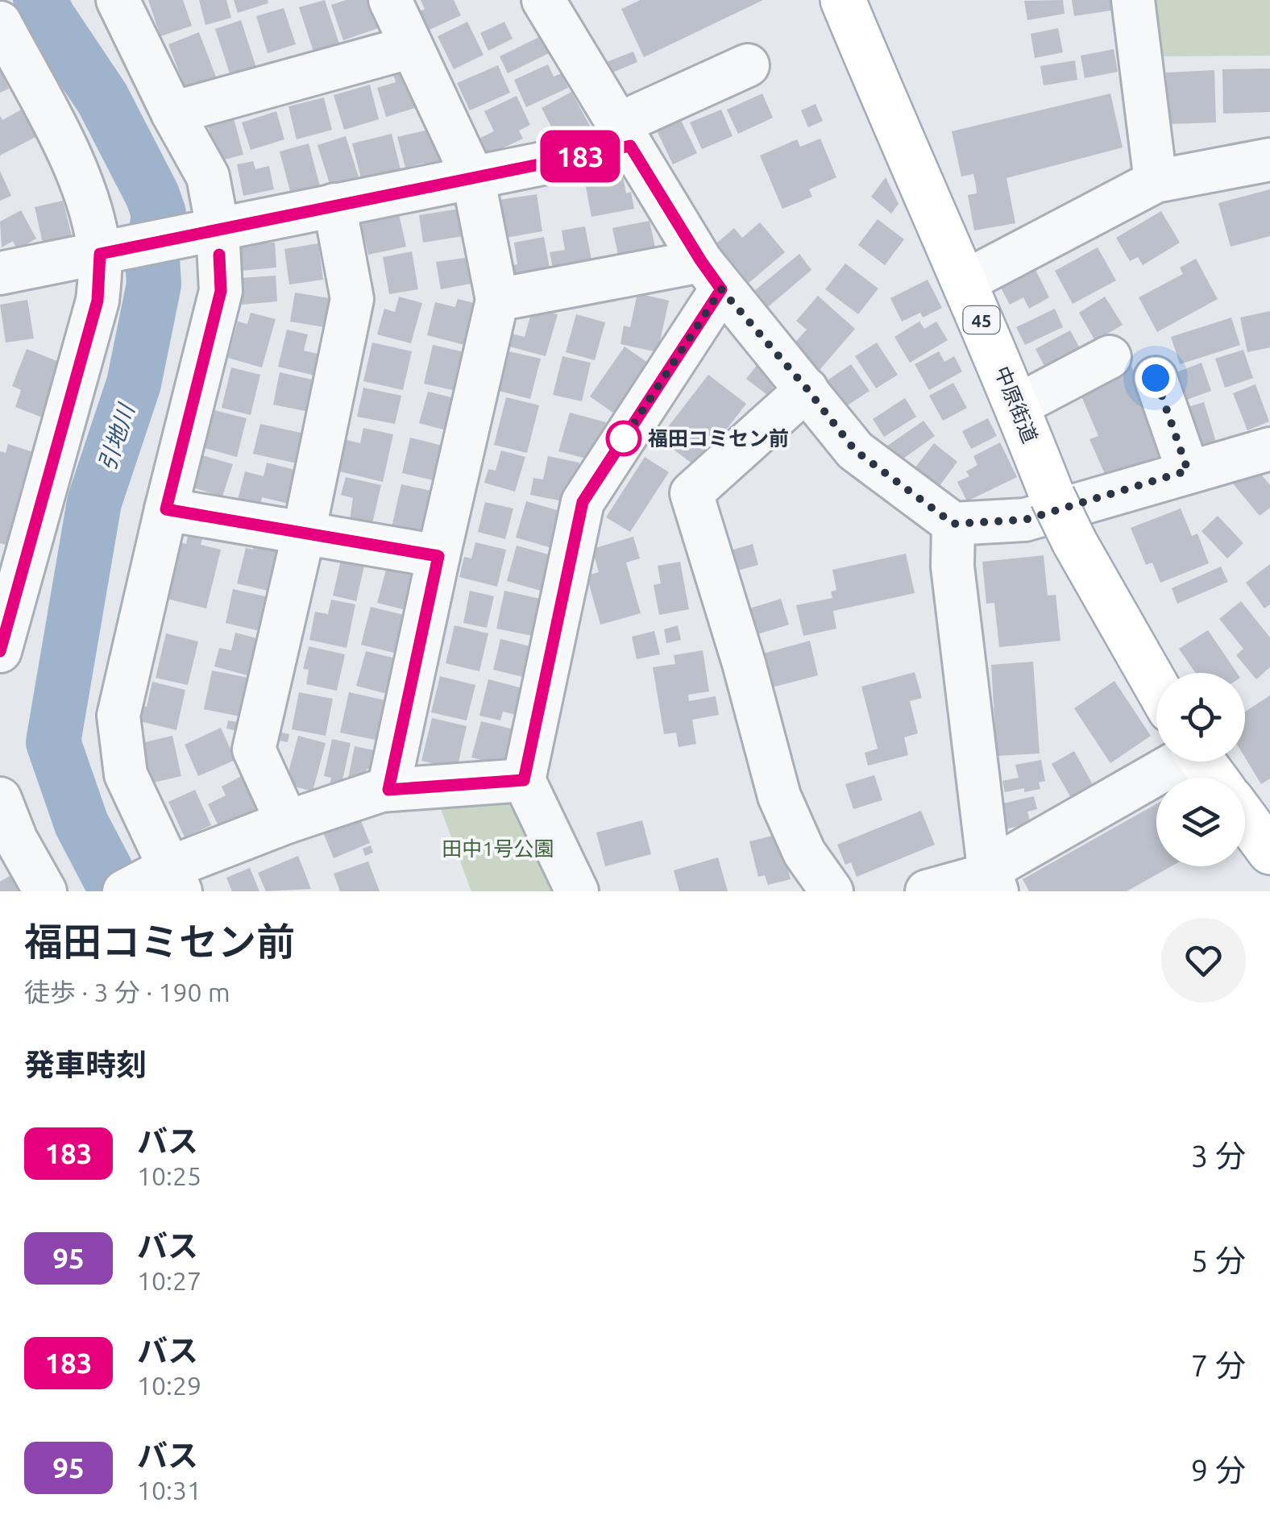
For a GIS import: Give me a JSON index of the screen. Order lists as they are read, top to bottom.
{
  "streets": {
    "main road": ["45", "中原街道"]
  },
  "water": ["引地川"],
  "parks": ["田中1号公園"],
  "places": ["福田コミセン前"],
  "lines": ["bus line 183"],
  "page": {
    "on_map": "183",
    "heading": [
      ["福田コミセン前", "徒歩 · 3 分 · 190 m"],
      "発車時刻"
    ],
    "list": [
      {
        "mark": "183",
        "name": "バス",
        "note": "10:25",
        "value": "3 分"
      },
      {
        "mark": "95",
        "name": "バス",
        "note": "10:27",
        "value": "5 分"
      },
      {
        "mark": "183",
        "name": "バス",
        "note": "10:29",
        "value": "7 分"
      },
      {
        "mark": "95",
        "name": "バス",
        "note": "10:31",
        "value": "9 分"
      }
    ]
  }
}
